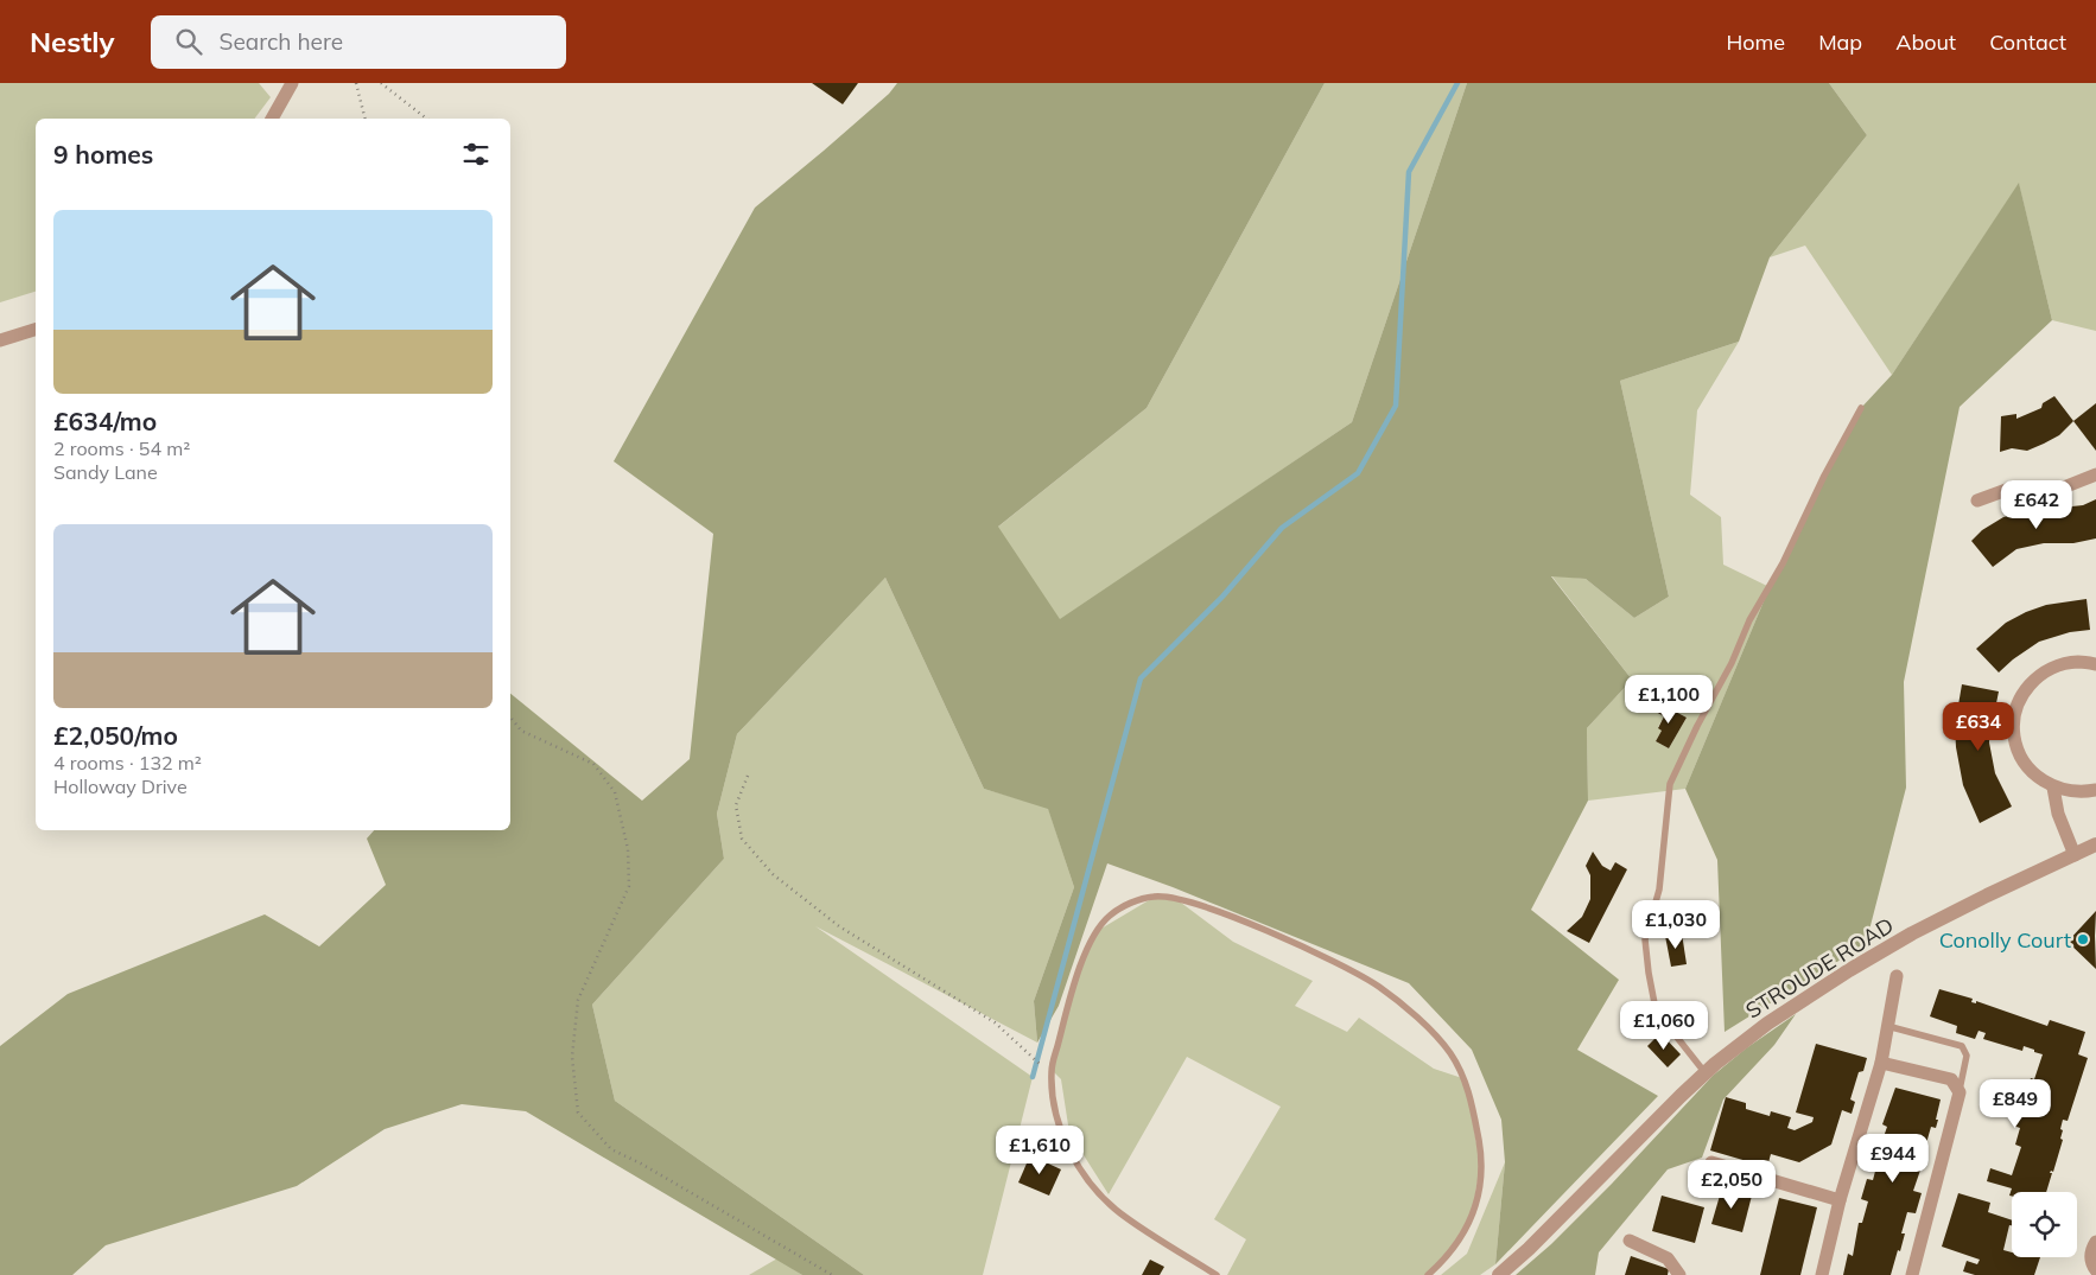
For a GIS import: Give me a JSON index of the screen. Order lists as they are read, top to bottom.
{
  "streets": {
    "street": ["STROUDE ROAD"]
  },
  "places": ["Conolly Court"],
  "page": {
    "header": "Nestly",
    "search": "Search here",
    "nav": [
      "Home",
      "Map",
      "About",
      "Contact"
    ],
    "heading": "9 homes",
    "list": [
      {
        "name": "£634/mo",
        "note": "2 rooms · 54 m² · Sandy Lane"
      },
      {
        "name": "£2,050/mo",
        "note": "4 rooms · 132 m² · Holloway Drive"
      }
    ],
    "price": [
      "£642",
      "£1,100",
      "£634",
      "£1,030",
      "£1,060",
      "£849",
      "£1,610",
      "£944",
      "£2,050"
    ]
  }
}
